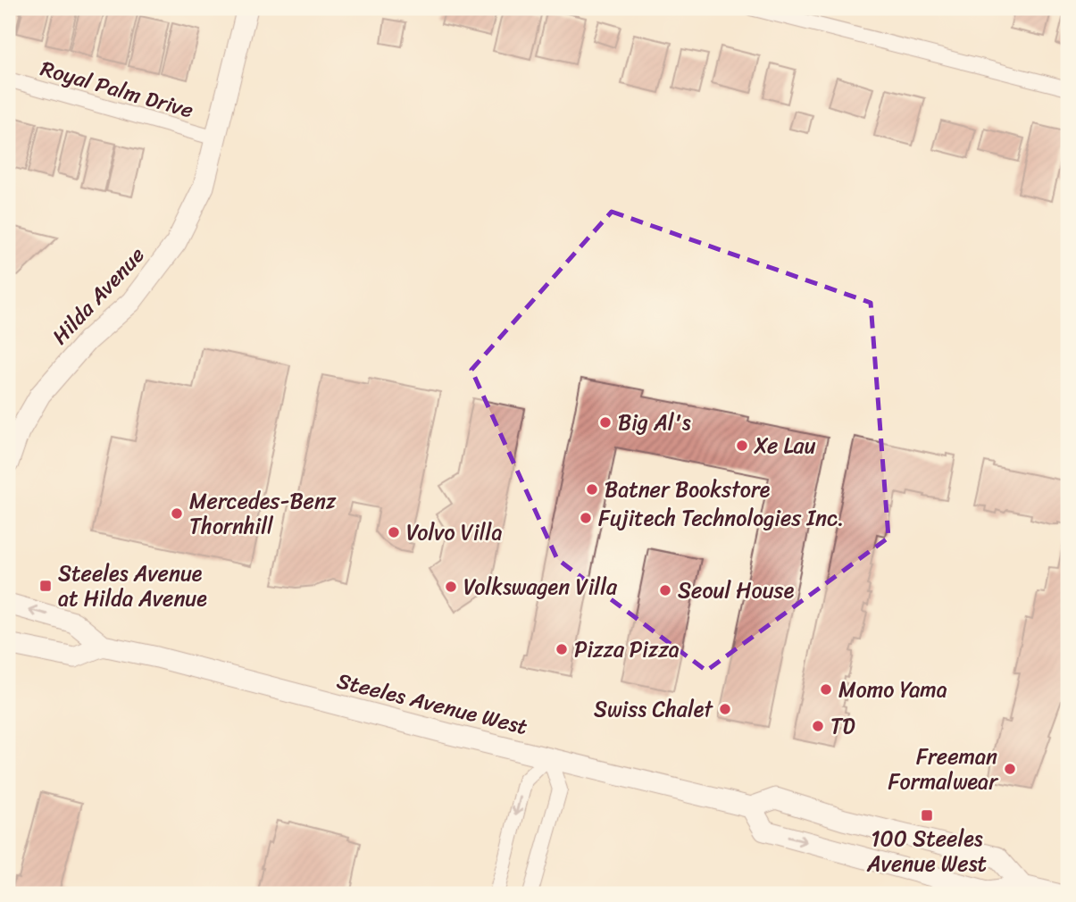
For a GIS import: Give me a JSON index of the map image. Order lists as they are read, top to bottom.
{
  "streets": {
    "main road": ["Hilda Avenue", "Steeles Avenue West"],
    "street": ["Royal Palm Drive"]
  },
  "crossings": [
    ["Royal Palm Drive", "Hilda Avenue"]
  ],
  "places": {
    "other": [
      "Big Al's",
      "Xe Lau",
      "Batner Bookstore",
      "Mercedes-Benz Thornhill",
      "Fujitech Technologies Inc.",
      "Volvo Villa",
      "Volkswagen Villa",
      "Seoul House",
      "Pizza Pizza",
      "Momo Yama",
      "Swiss Chalet",
      "TD",
      "Freeman Formalwear"
    ],
    "transit": ["Steeles Avenue at Hilda Avenue", "100 Steeles Avenue West"]
  }
}
